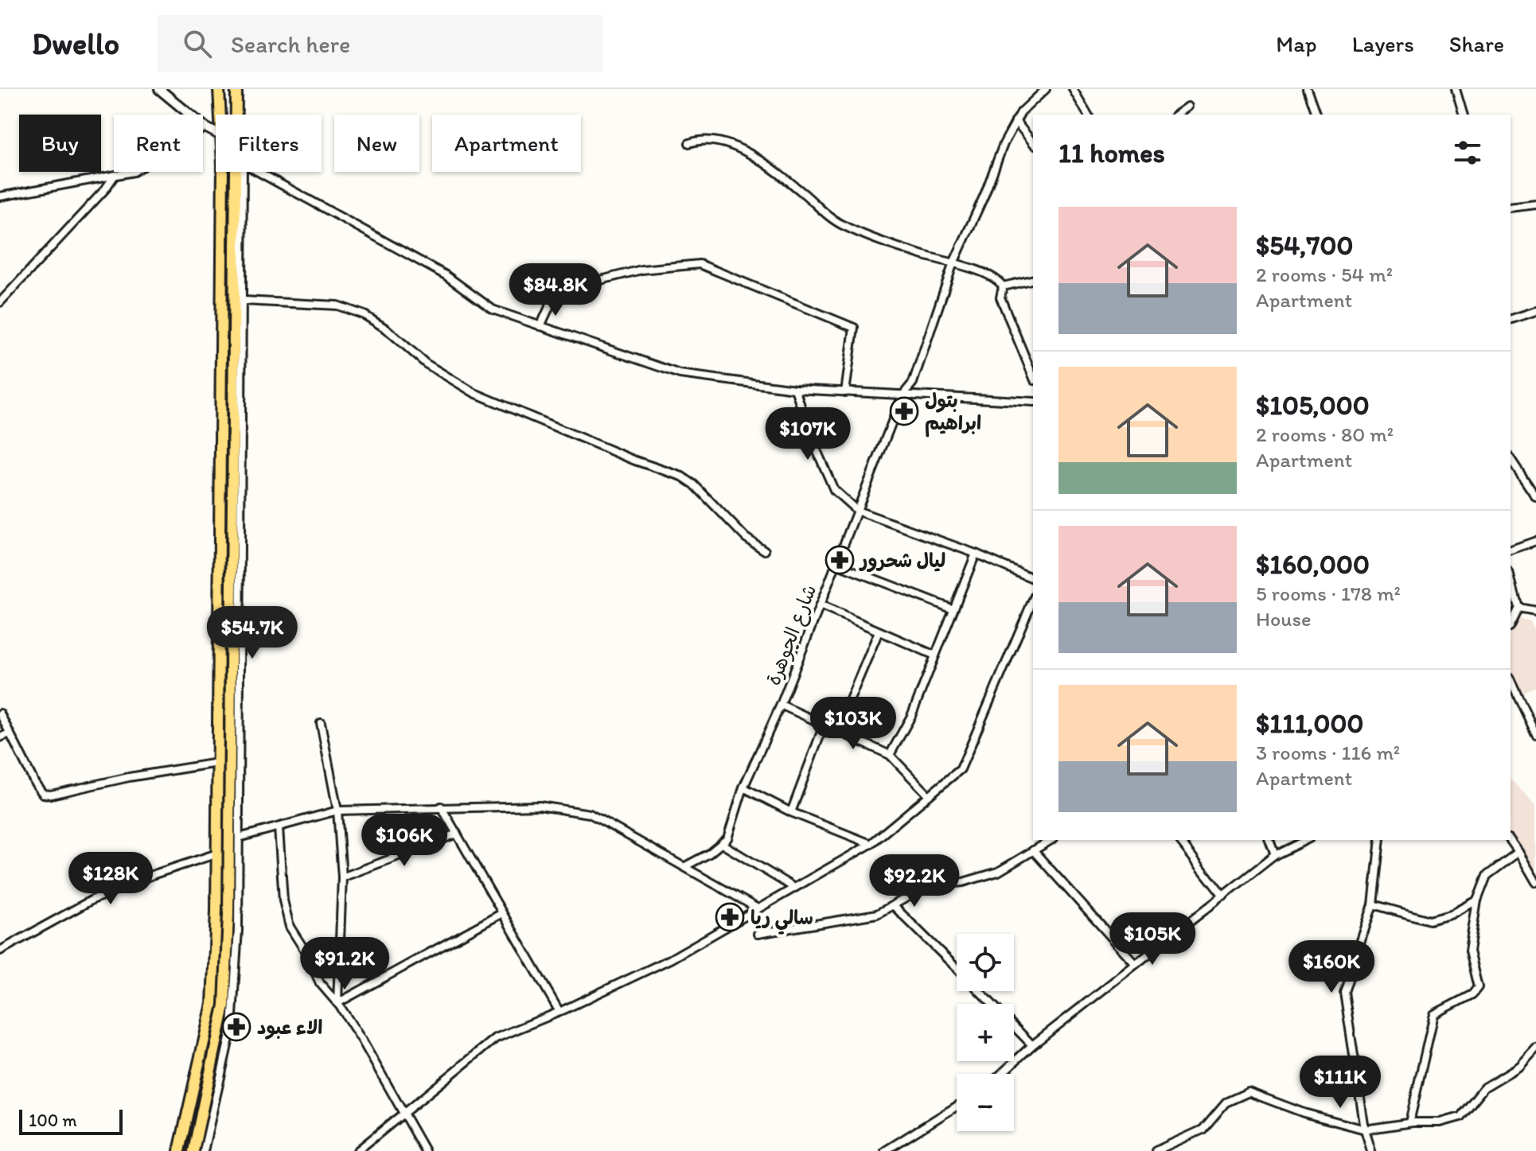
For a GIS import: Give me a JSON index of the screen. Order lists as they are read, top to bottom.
{
  "streets": {
    "street": ["شارع الجوهرة"]
  },
  "places": {
    "pharmacy": [
      "بتول ابراهيم",
      "ليال شحرور",
      "سالي ريا",
      "الاء عبود"
    ]
  },
  "scale_bar": "100 m",
  "page": {
    "header": "Dwello",
    "search": "Search here",
    "nav": ["Map", "Layers", "Share"],
    "chip": [
      "Buy",
      "Rent",
      "Filters",
      "New",
      "Apartment"
    ],
    "heading": "11 homes",
    "list": [
      {
        "name": "$54,700",
        "note": "2 rooms · 54 m² · Apartment"
      },
      {
        "name": "$105,000",
        "note": "2 rooms · 80 m² · Apartment"
      },
      {
        "name": "$160,000",
        "note": "5 rooms · 178 m² · House"
      },
      {
        "name": "$111,000",
        "note": "3 rooms · 116 m² · Apartment"
      }
    ],
    "price": [
      "$84.8K",
      "$107K",
      "$54.7K",
      "$103K",
      "$106K",
      "$128K",
      "$92.2K",
      "$105K",
      "$91.2K",
      "$160K",
      "$111K"
    ],
    "map_buttons": ["+", "−"],
    "scale": "100 m"
  }
}
